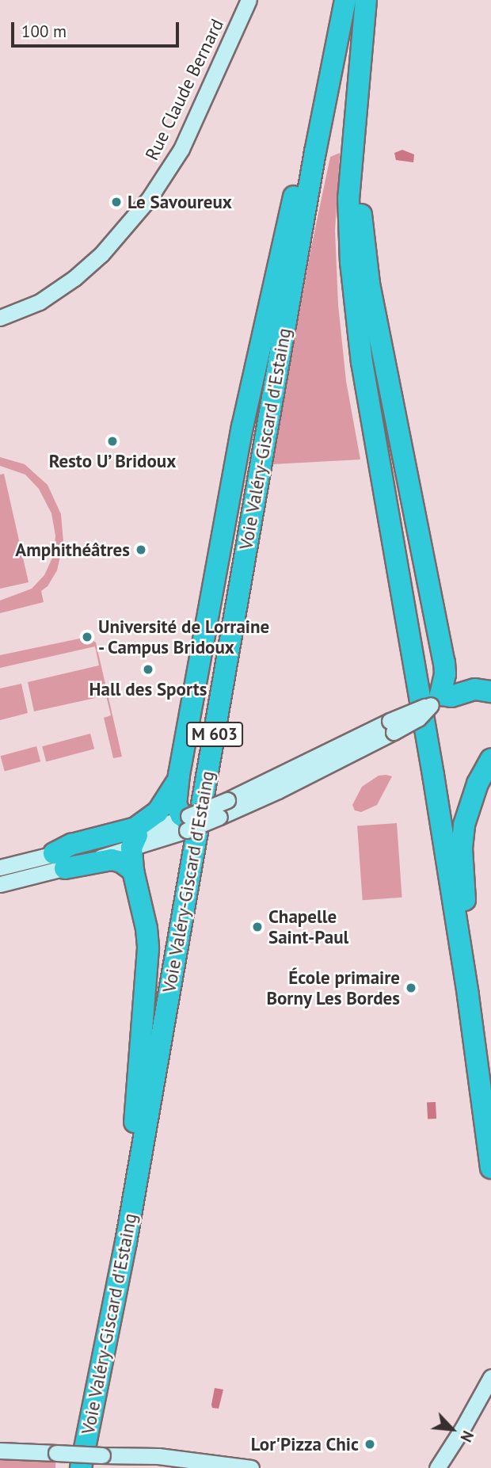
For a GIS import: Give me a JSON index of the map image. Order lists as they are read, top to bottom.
{
  "streets": {
    "highway": ["Voie Valéry-Giscard d'Estaing", "M 603"],
    "main road": ["Rue Claude Bernard"]
  },
  "places": [
    "Le Savoureux",
    "Resto U’ Bridoux",
    "Amphithéâtres",
    "Université de Lorraine - Campus Bridoux",
    "Hall des Sports",
    "Chapelle Saint-Paul",
    "École primaire Borny Les Bordes",
    "Lor'Pizza Chic"
  ],
  "scale_bar": "100 m",
  "north": "bottom right"
}
